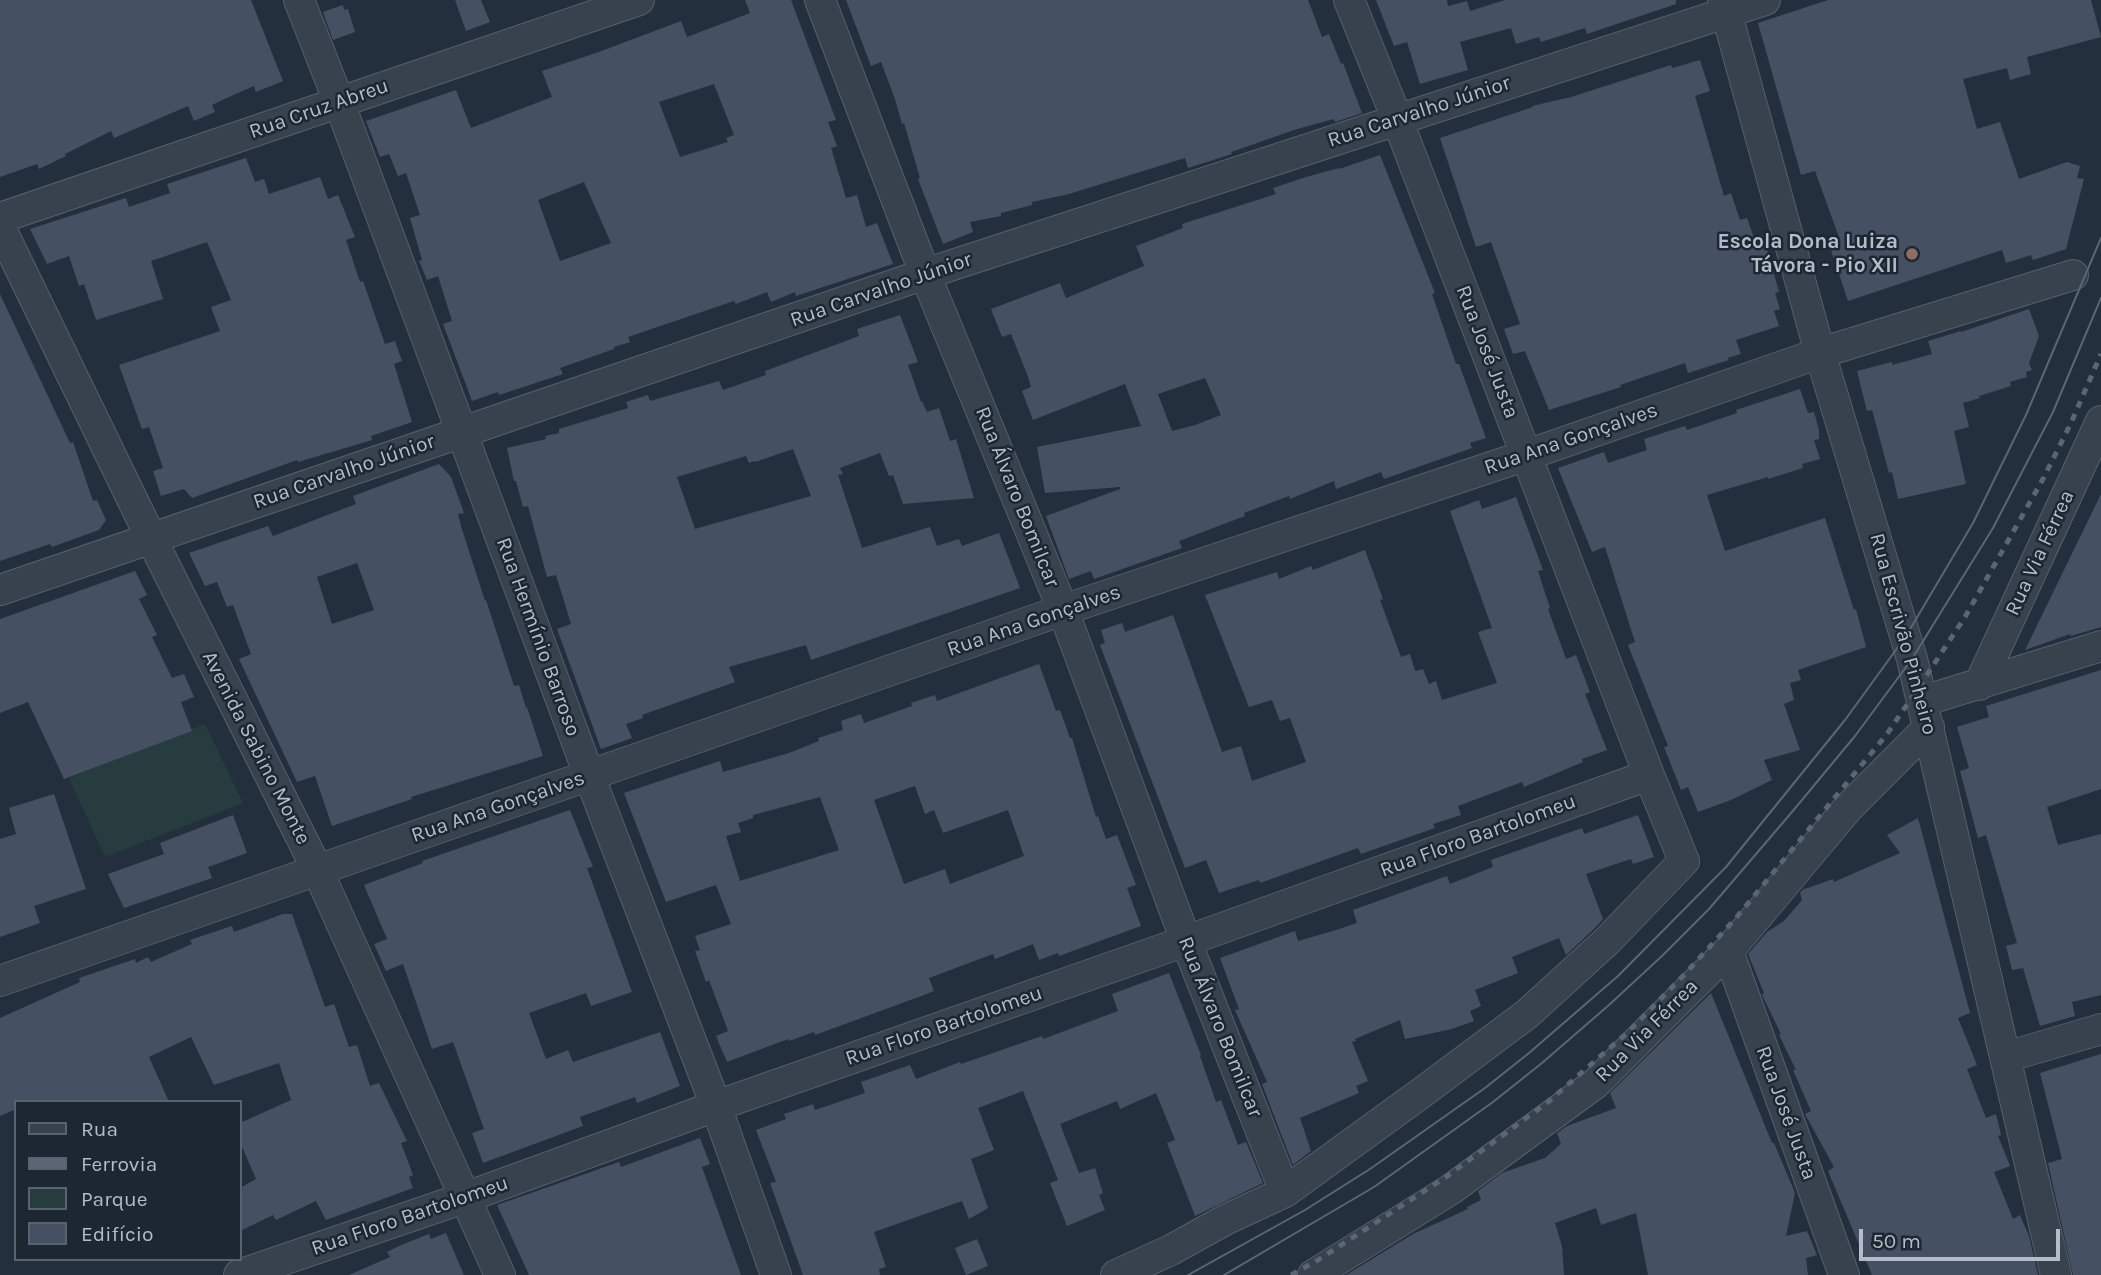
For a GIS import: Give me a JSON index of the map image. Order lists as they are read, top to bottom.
{
  "streets": {
    "street": [
      "Rua Cruz Abreu",
      "Rua Carvalho Júnior",
      "Rua José Justa",
      "Rua Ana Gonçalves",
      "Rua Álvaro Bomilcar",
      "Rua Via Férrea",
      "Rua Escrivão Pinheiro",
      "Rua Hermínio Barroso",
      "Avenida Sabino Monte",
      "Rua Floro Bartolomeu"
    ]
  },
  "crossings": [
    ["Rua Cruz Abreu", "Rua Hermínio Barroso"],
    ["Rua Carvalho Júnior", "Rua José Justa"],
    ["Rua Carvalho Júnior", "Rua Álvaro Bomilcar"],
    ["Rua Carvalho Júnior", "Rua Escrivão Pinheiro"],
    ["Rua Carvalho Júnior", "Rua Hermínio Barroso"],
    ["Rua Carvalho Júnior", "Avenida Sabino Monte"],
    ["Rua José Justa", "Rua Ana Gonçalves"],
    ["Rua José Justa", "Rua Álvaro Bomilcar"],
    ["Rua José Justa", "Rua Via Férrea"],
    ["Rua José Justa", "Rua Floro Bartolomeu"],
    ["Rua Ana Gonçalves", "Rua Álvaro Bomilcar"],
    ["Rua Ana Gonçalves", "Rua Escrivão Pinheiro"],
    ["Rua Ana Gonçalves", "Rua Hermínio Barroso"],
    ["Rua Ana Gonçalves", "Avenida Sabino Monte"],
    ["Rua Álvaro Bomilcar", "Rua Floro Bartolomeu"],
    ["Rua Via Férrea", "Rua Escrivão Pinheiro"],
    ["Rua Hermínio Barroso", "Rua Floro Bartolomeu"],
    ["Avenida Sabino Monte", "Rua Floro Bartolomeu"]
  ],
  "places": ["Escola Dona Luiza Távora - Pio XII"],
  "legend": [
    "Rua",
    "Ferrovia",
    "Parque",
    "Edifício"
  ],
  "scale_bar": "50 m"
}
